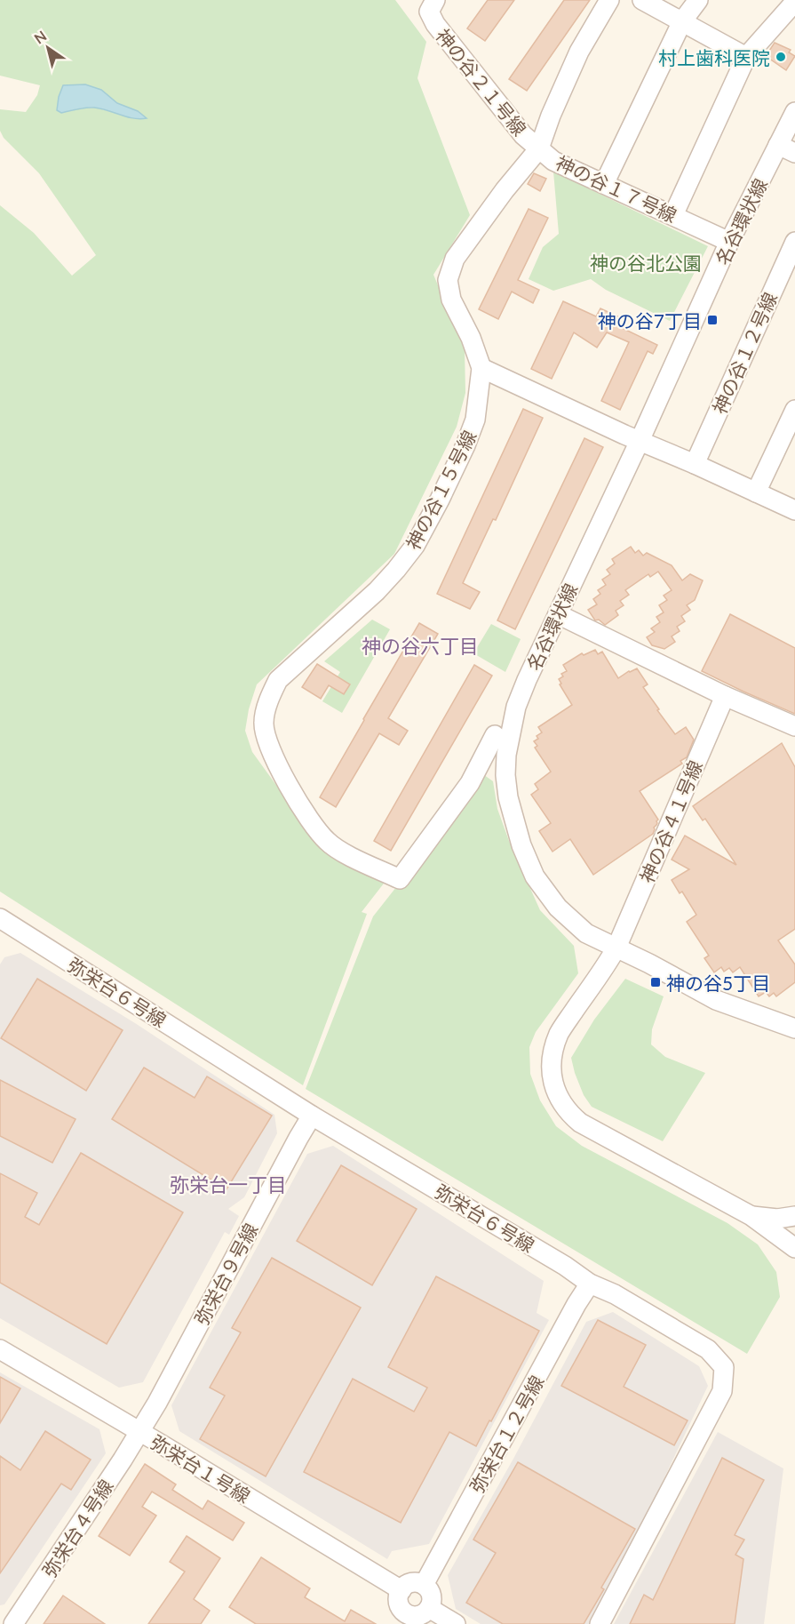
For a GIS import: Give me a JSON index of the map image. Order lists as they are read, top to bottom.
{
  "streets": {
    "street": [
      "神の谷２１号線",
      "神の谷１７号線",
      "名谷環状線",
      "神の谷１２号線",
      "神の谷１５号線",
      "神の谷４１号線",
      "弥栄台６号線",
      "弥栄台９号線",
      "弥栄台１２号線",
      "弥栄台１号線",
      "弥栄台４号線"
    ]
  },
  "crossings": [
    ["神の谷２１号線", "神の谷１７号線"],
    ["神の谷２１号線", "神の谷１５号線"],
    ["神の谷１７号線", "名谷環状線"],
    ["神の谷１７号線", "神の谷１５号線"],
    ["名谷環状線", "神の谷４１号線"],
    ["弥栄台６号線", "弥栄台９号線"],
    ["弥栄台６号線", "弥栄台１２号線"],
    ["弥栄台９号線", "弥栄台１号線"],
    ["弥栄台９号線", "弥栄台４号線"],
    ["弥栄台１２号線", "弥栄台１号線"],
    ["弥栄台１号線", "弥栄台４号線"]
  ],
  "districts": ["神の谷六丁目", "弥栄台一丁目"],
  "parks": ["神の谷北公園"],
  "places": {
    "other": ["村上歯科医院"],
    "transit": ["神の谷7丁目", "神の谷5丁目"]
  },
  "north": "top left"
}
